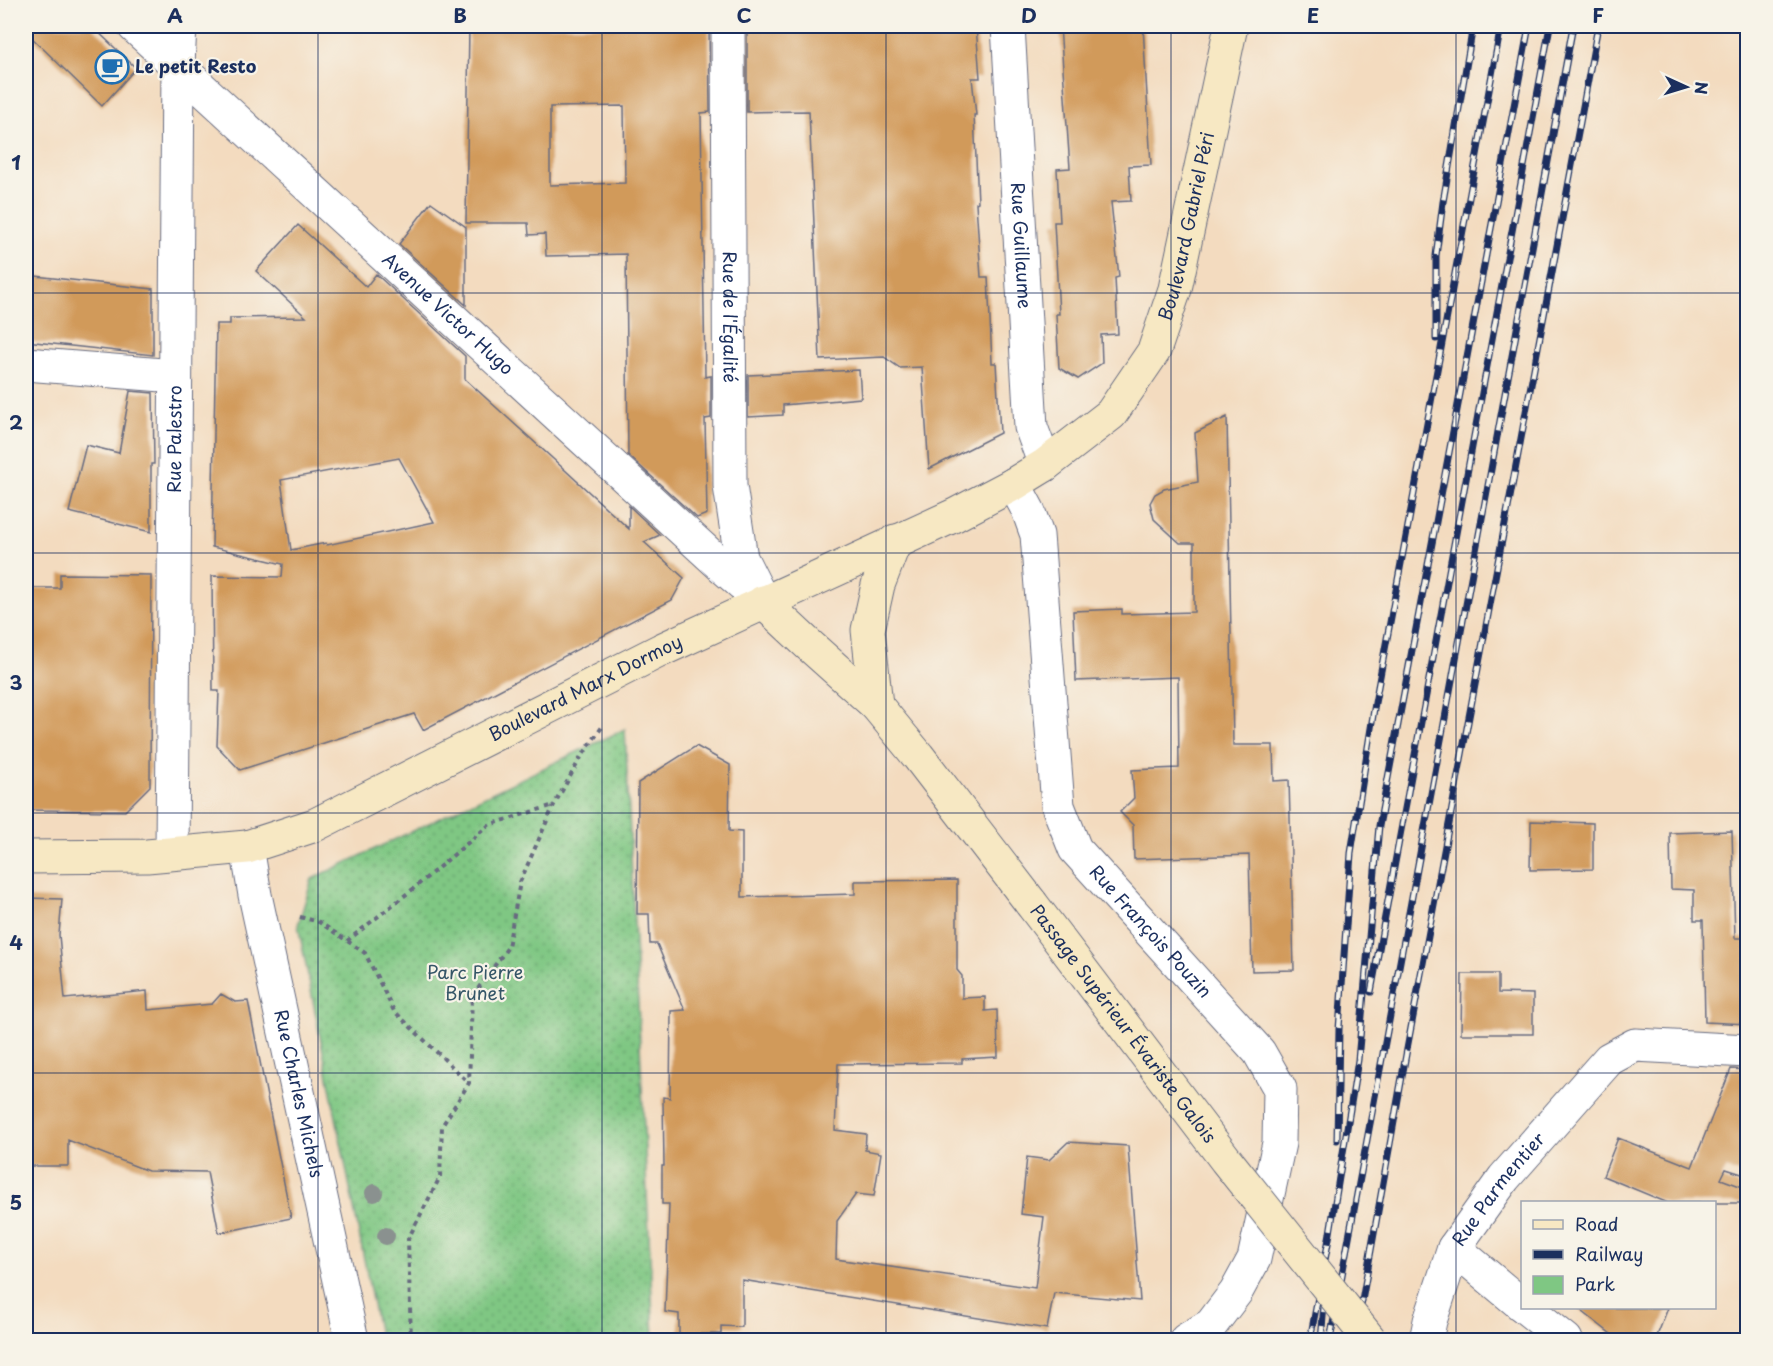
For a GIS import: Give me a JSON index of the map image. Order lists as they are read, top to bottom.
{
  "streets": {
    "main road": ["Boulevard Gabriel Péri", "Boulevard Marx Dormoy", "Passage Supérieur Évariste Galois"],
    "street": [
      "Rue Guillaume",
      "Avenue Victor Hugo",
      "Rue de l'Égalité",
      "Rue Palestro",
      "Rue François Pouzin",
      "Rue Charles Michels",
      "Rue Parmentier"
    ]
  },
  "crossings": [
    ["Boulevard Gabriel Péri", "Boulevard Marx Dormoy"],
    ["Rue Guillaume", "Boulevard Marx Dormoy"],
    ["Avenue Victor Hugo", "Rue de l'Égalité"],
    ["Avenue Victor Hugo", "Rue Palestro"],
    ["Avenue Victor Hugo", "Boulevard Marx Dormoy"],
    ["Avenue Victor Hugo", "Passage Supérieur Évariste Galois"],
    ["Rue de l'Égalité", "Boulevard Marx Dormoy"],
    ["Rue de l'Égalité", "Passage Supérieur Évariste Galois"],
    ["Rue Palestro", "Boulevard Marx Dormoy"],
    ["Boulevard Marx Dormoy", "Rue François Pouzin"],
    ["Boulevard Marx Dormoy", "Passage Supérieur Évariste Galois"],
    ["Boulevard Marx Dormoy", "Rue Charles Michels"]
  ],
  "parks": ["Parc Pierre Brunet"],
  "places": {
    "cafe": ["Le petit Resto"]
  },
  "legend": ["Road", "Railway", "Park"],
  "north": "right",
  "grid": {
    "columns": [
      "A",
      "B",
      "C",
      "D",
      "E",
      "F"
    ],
    "rows": [
      "1",
      "2",
      "3",
      "4",
      "5"
    ]
  }
}
